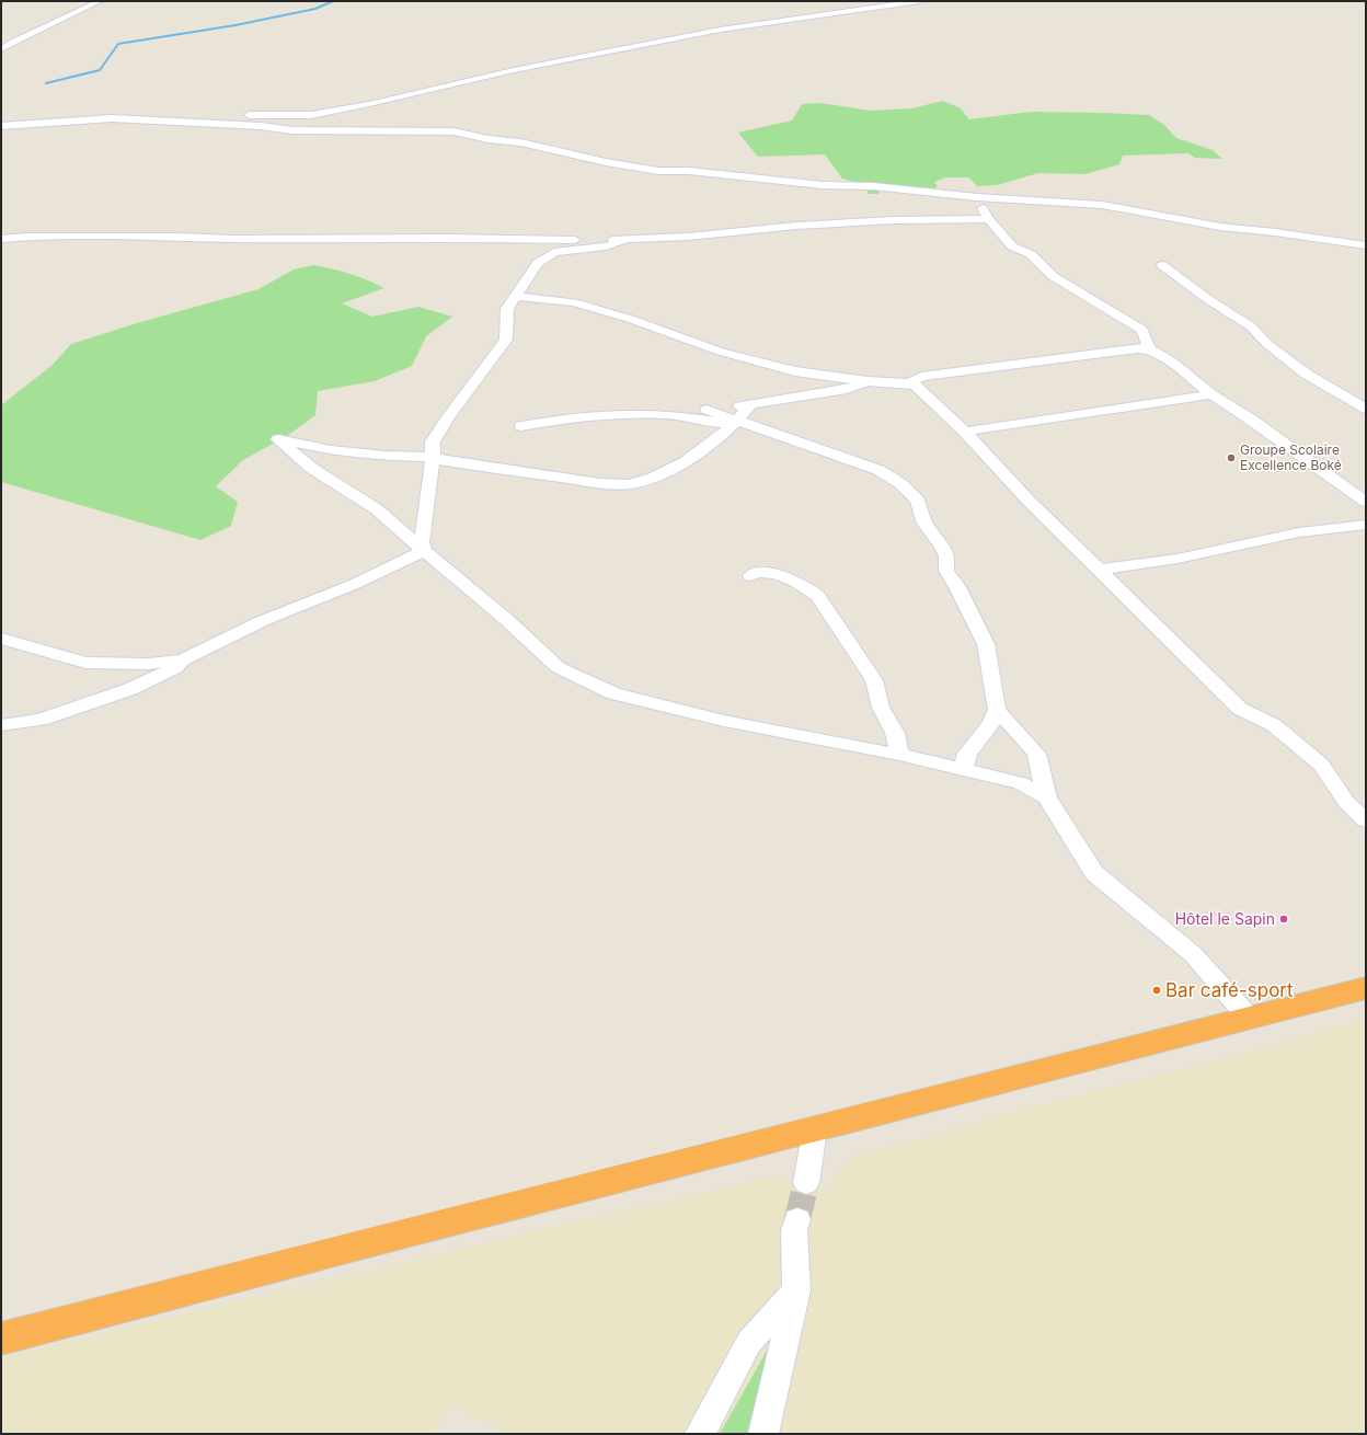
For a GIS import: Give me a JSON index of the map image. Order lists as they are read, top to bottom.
{
  "places": ["Groupe Scolaire Excellence Boké", "Hôtel le Sapin", "Bar café-sport"]
}
